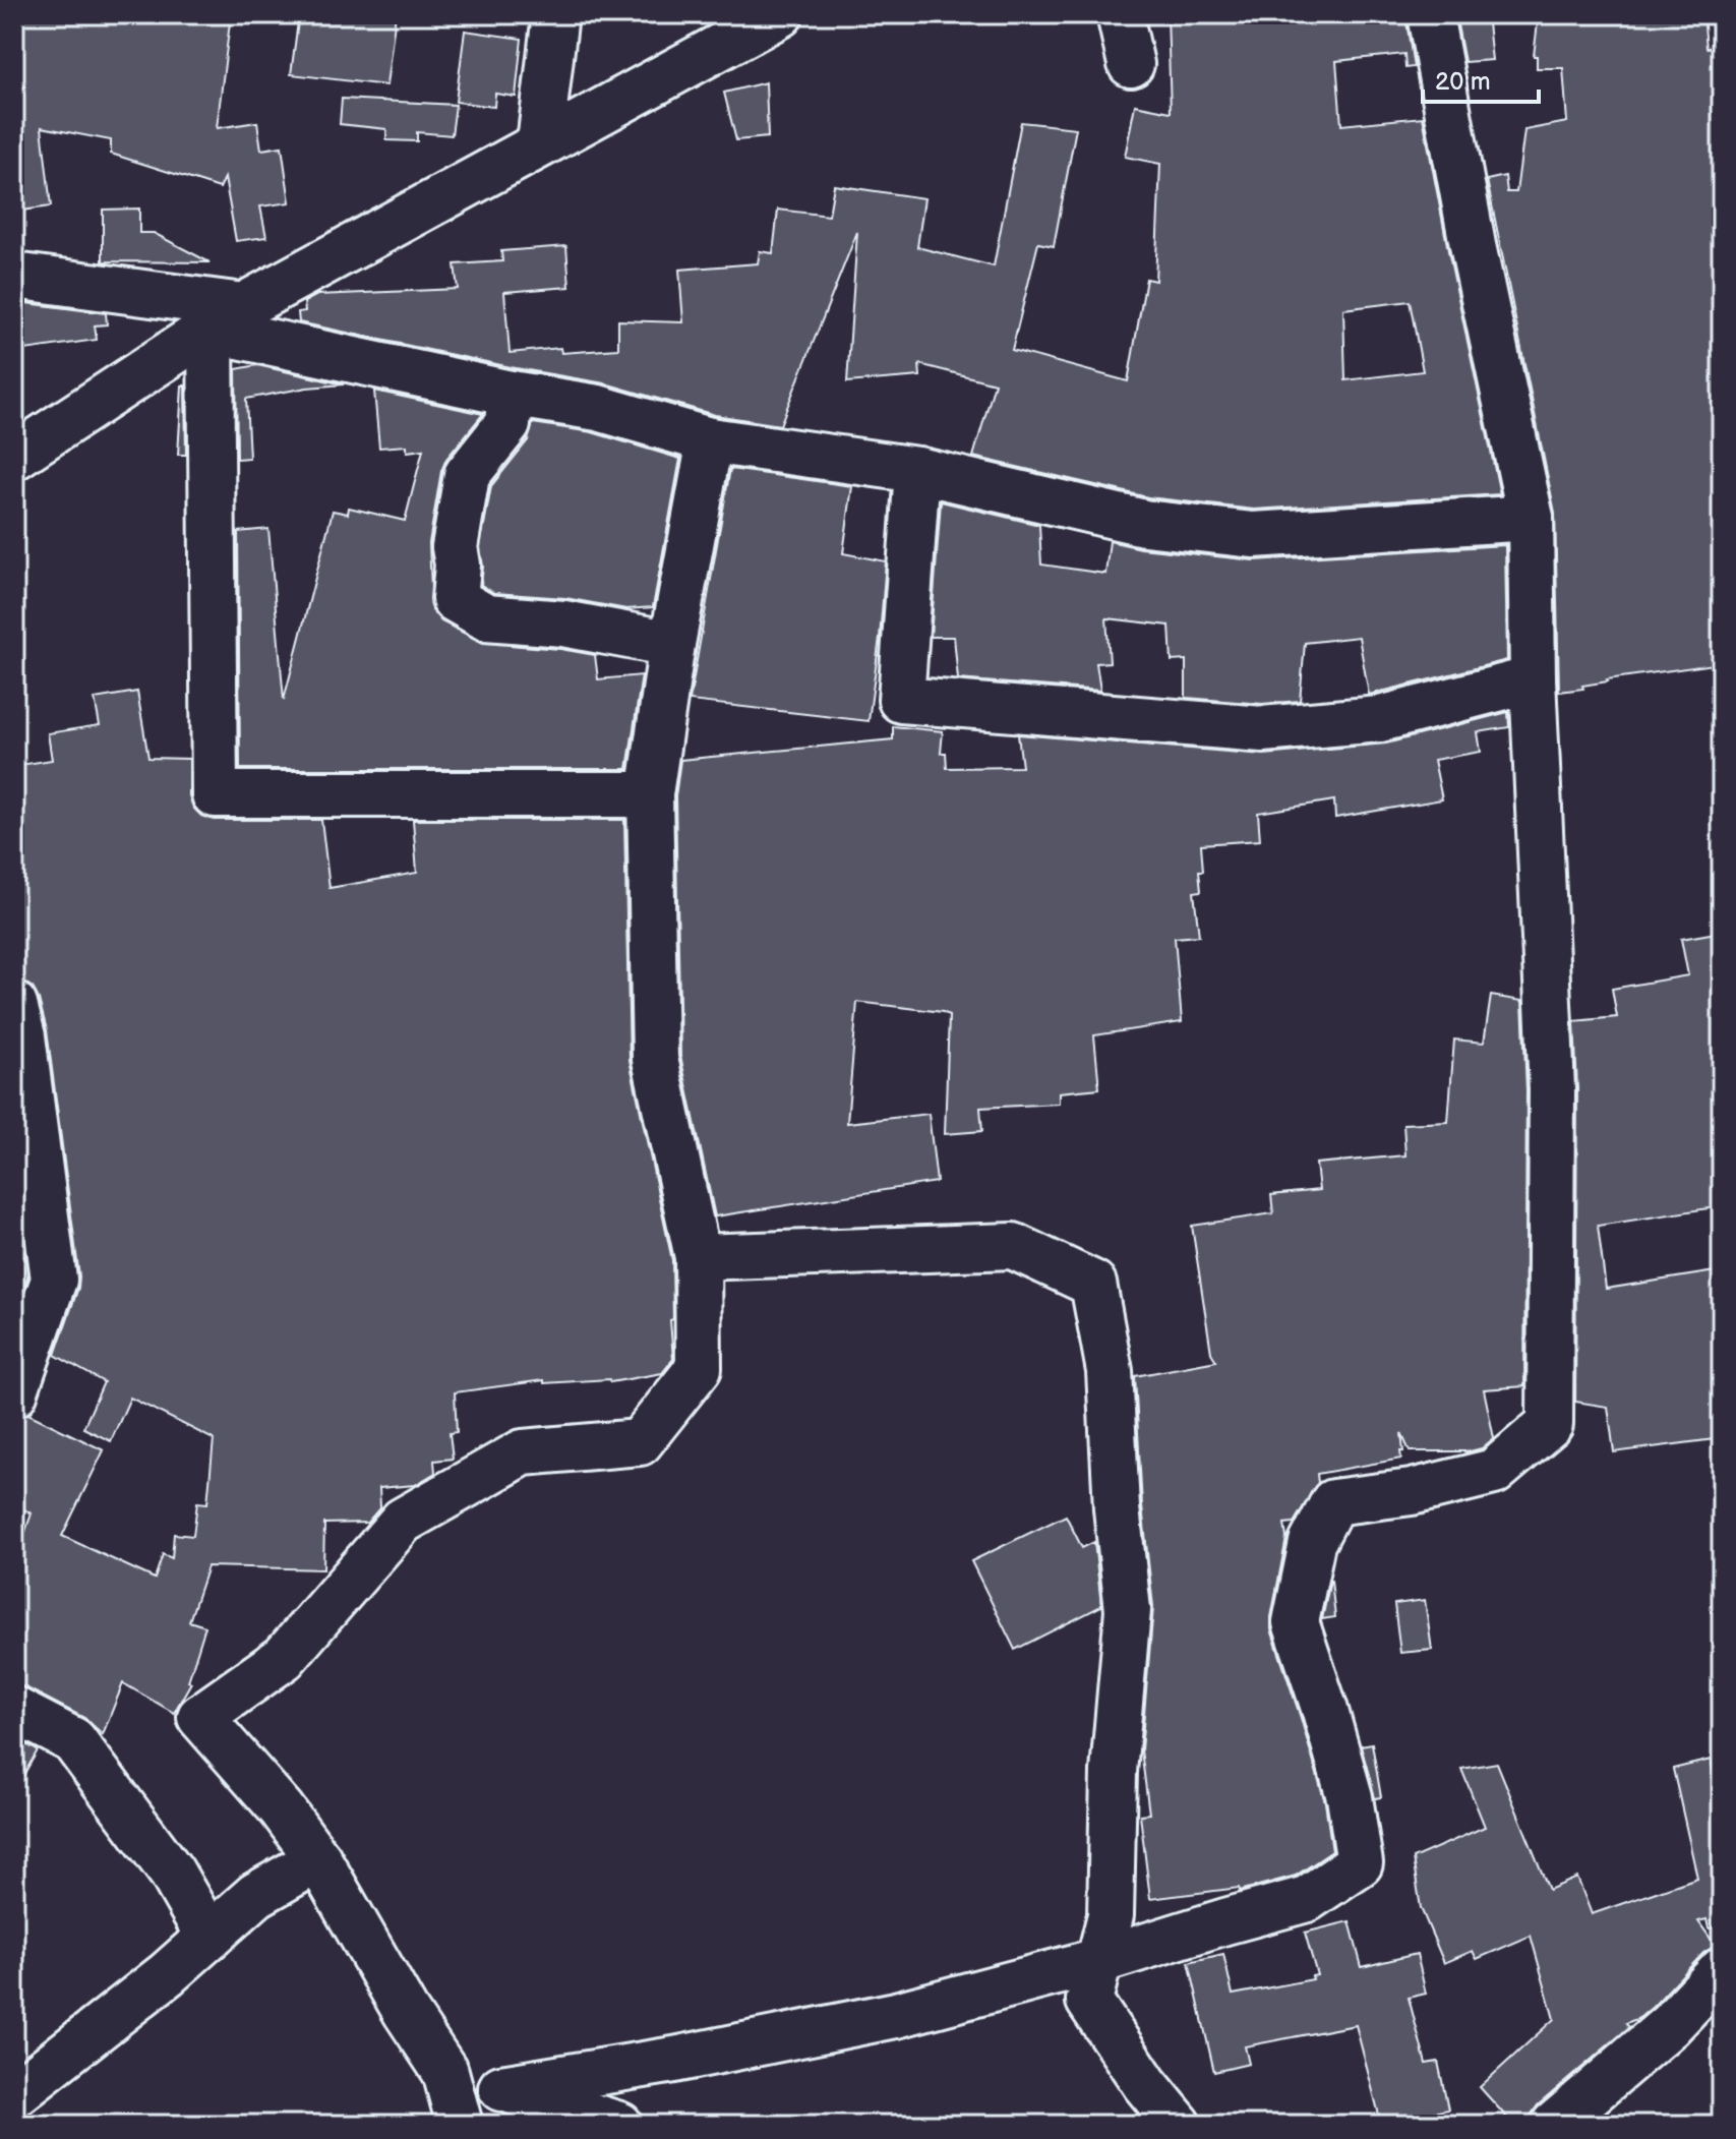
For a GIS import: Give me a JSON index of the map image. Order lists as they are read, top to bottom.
{
  "scale_bar": "20 m"
}
